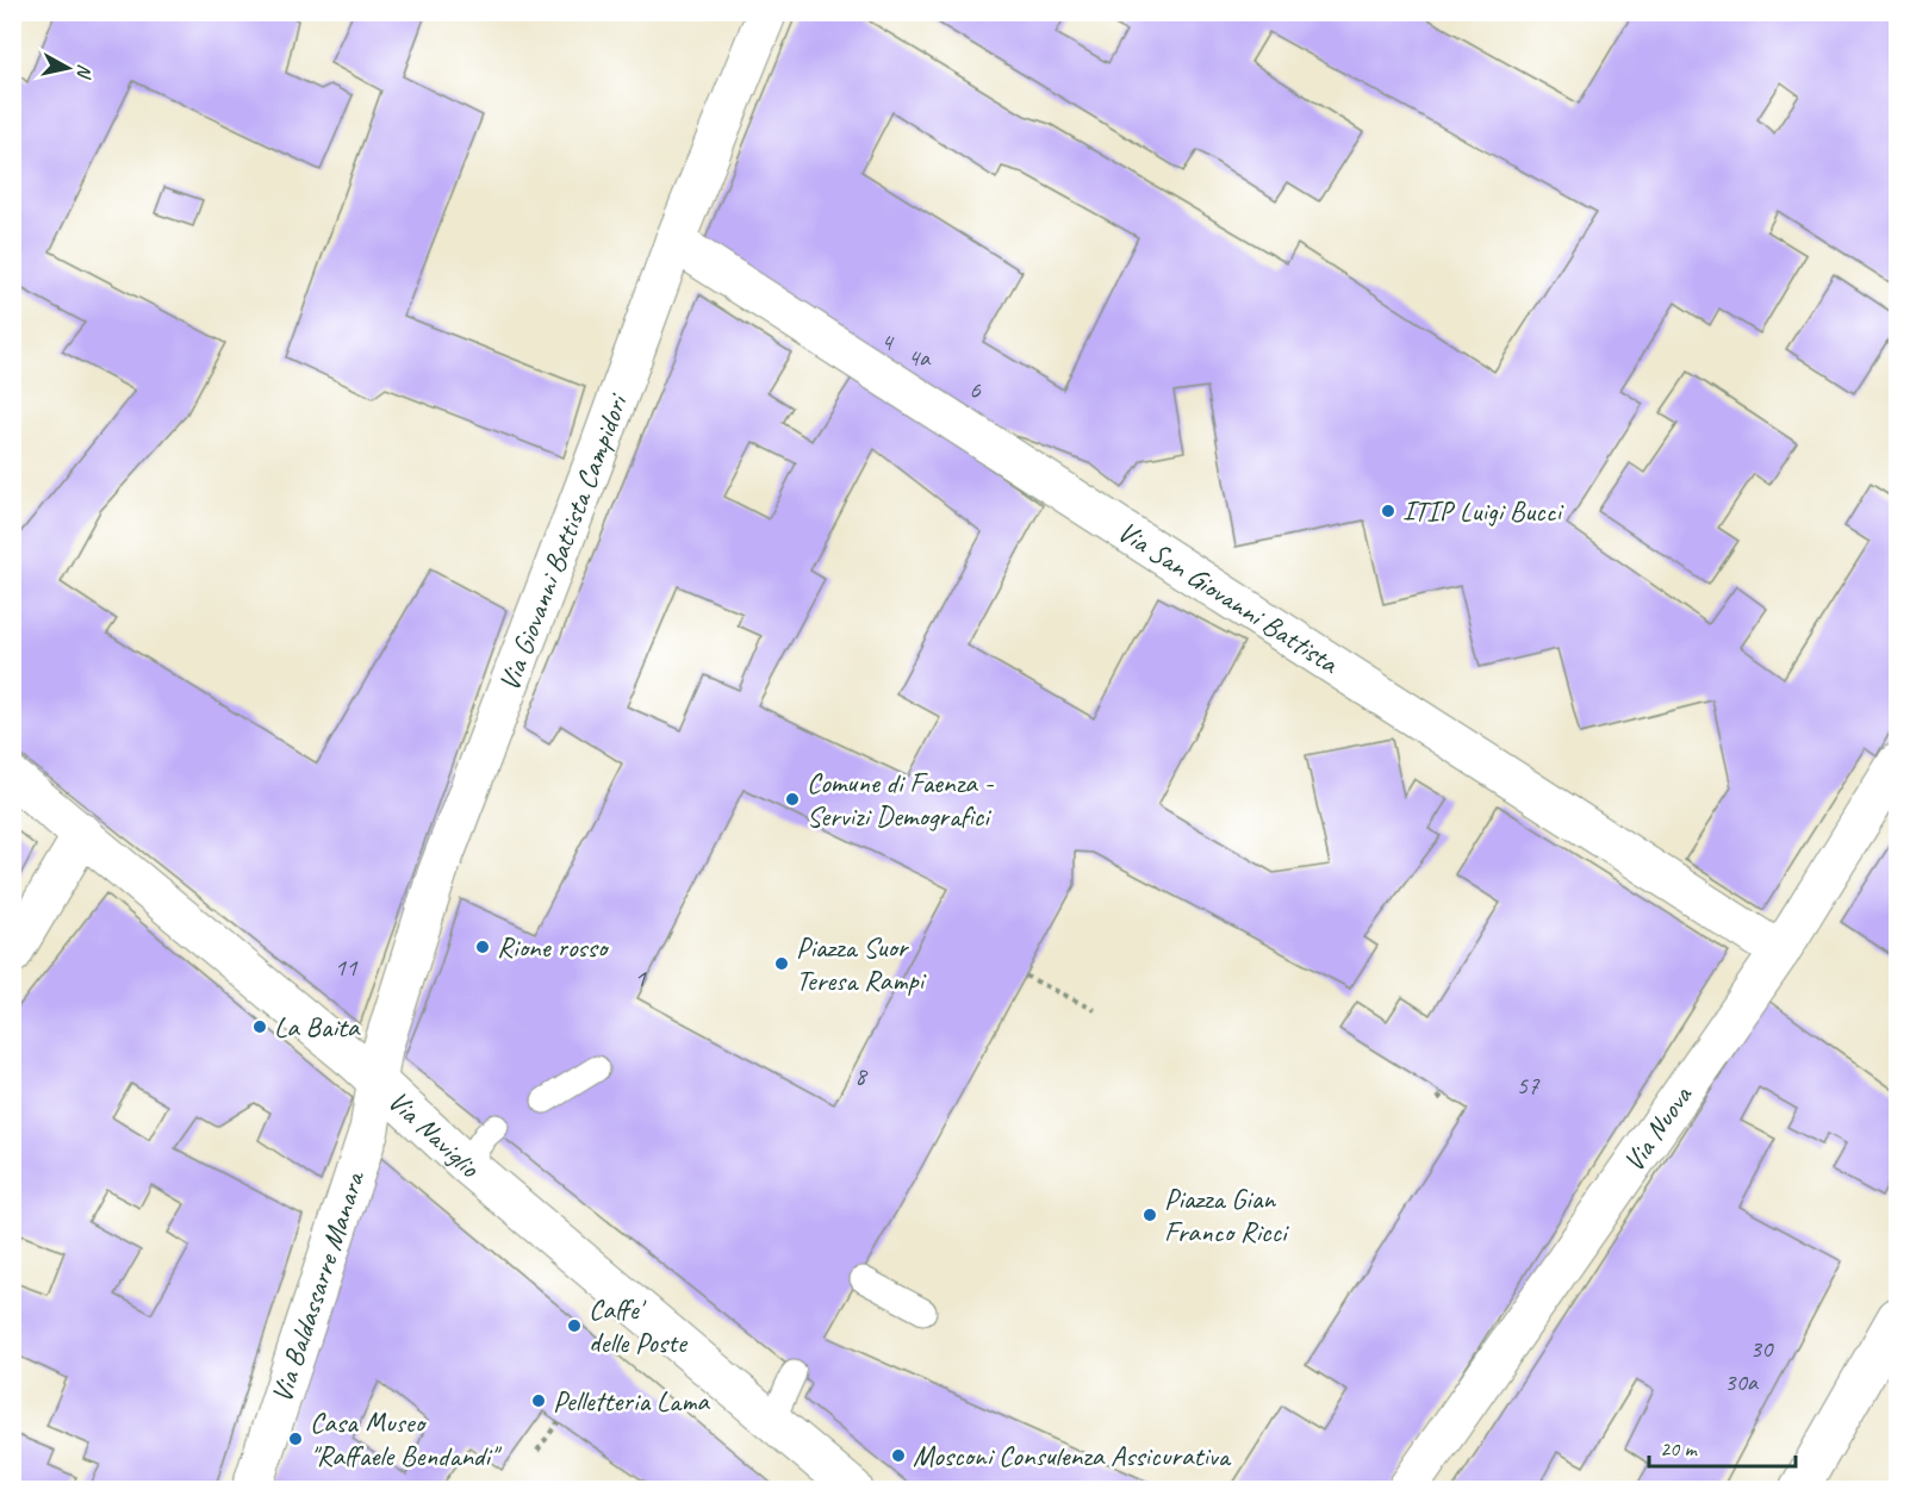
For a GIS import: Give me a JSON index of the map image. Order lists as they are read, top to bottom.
{
  "streets": {
    "street": [
      "Via Giovanni Battista Campidori",
      "Via San Giovanni Battista",
      "Via Nuova",
      "Via Naviglio",
      "Via Baldassarre Manara"
    ]
  },
  "crossings": [
    ["Via Giovanni Battista Campidori", "Via San Giovanni Battista"],
    ["Via Giovanni Battista Campidori", "Via Naviglio"],
    ["Via Giovanni Battista Campidori", "Via Baldassarre Manara"],
    ["Via San Giovanni Battista", "Via Nuova"],
    ["Via Naviglio", "Via Baldassarre Manara"]
  ],
  "places": [
    "ITIP Luigi Bucci",
    "Comune di Faenza - Servizi Demografici",
    "Rione rosso",
    "Piazza Suor Teresa Rampi",
    "La Baita",
    "Piazza Gian Franco Ricci",
    "Caffe' delle Poste",
    "Pelletteria Lama",
    "Casa Museo \"Raffaele Bendandi\"",
    "Mosconi Consulenza Assicurativa"
  ],
  "house_numbers": [
    "4",
    "4a",
    "6",
    "11",
    "1",
    "8",
    "57",
    "30",
    "30a"
  ],
  "scale_bar": "20 m",
  "north": "right"
}
